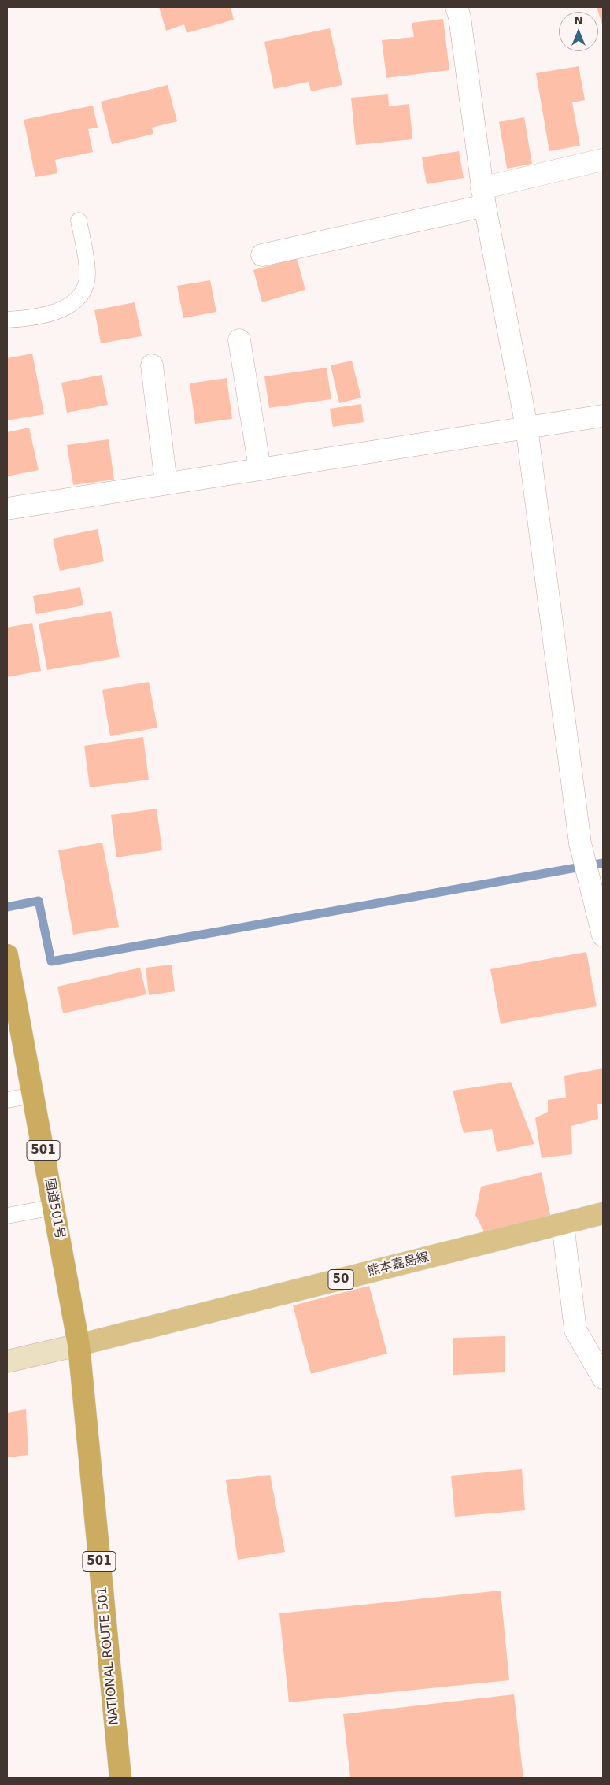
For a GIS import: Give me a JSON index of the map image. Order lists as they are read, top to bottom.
{
  "streets": {
    "highway": ["501", "国道501号", "NATIONAL ROUTE 501"],
    "main road": ["熊本嘉島線", "50"]
  },
  "crossings": [
    ["国道501号", "熊本嘉島線"],
    ["国道501号", "NATIONAL ROUTE 501"],
    ["熊本嘉島線", "NATIONAL ROUTE 501"]
  ],
  "north": "top"
}
